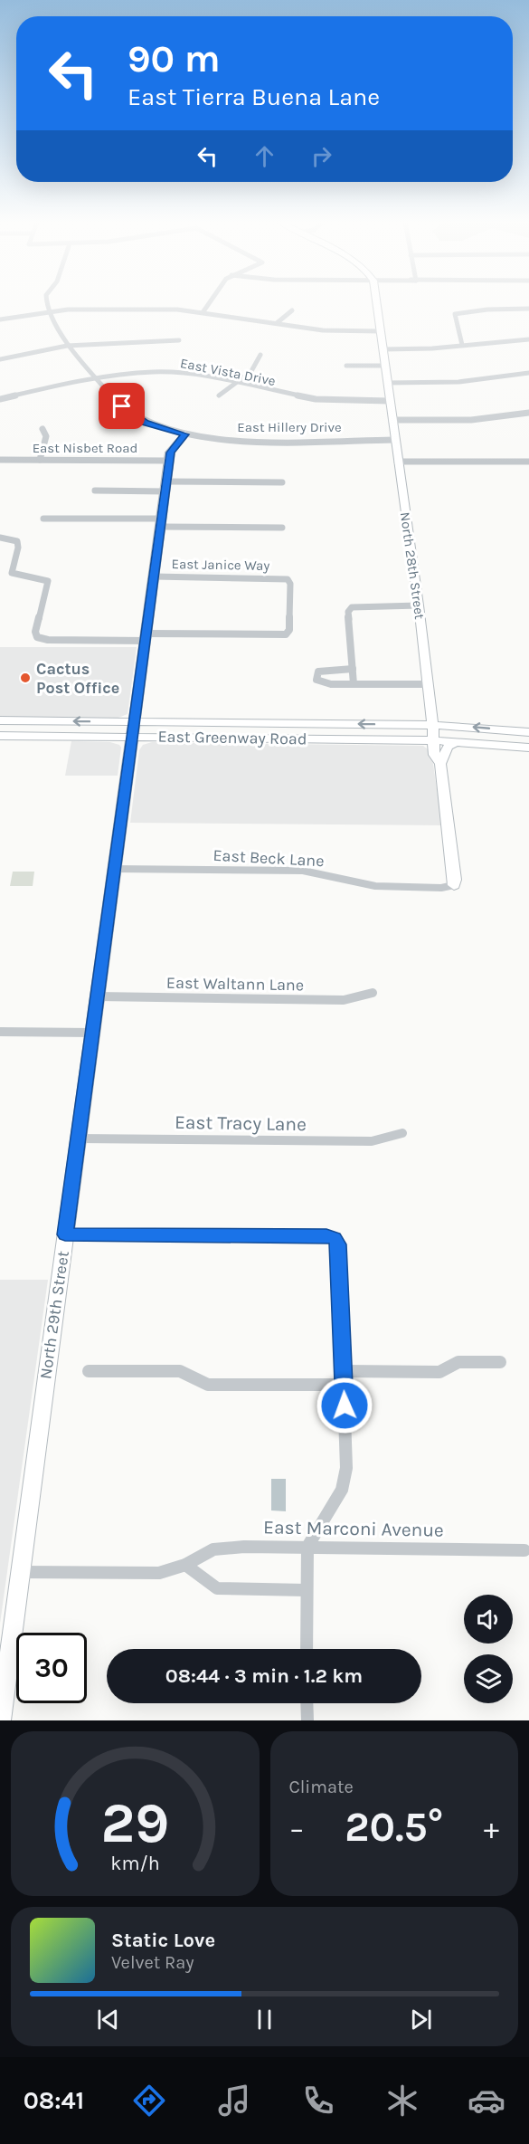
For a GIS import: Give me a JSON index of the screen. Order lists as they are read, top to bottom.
{
  "streets": {
    "street": [
      "East Vista Drive",
      "East Hillery Drive",
      "East Nisbet Road",
      "East Janice Way",
      "North 28th Street",
      "East Greenway Road",
      "East Beck Lane",
      "East Waltann Lane",
      "East Tracy Lane",
      "North 29th Street",
      "East Marconi Avenue"
    ]
  },
  "crossings": [
    ["East Vista Drive", "North 28th Street"],
    ["East Hillery Drive", "North 28th Street"],
    ["East Hillery Drive", "North 29th Street"],
    ["East Nisbet Road", "North 29th Street"],
    ["East Janice Way", "North 29th Street"],
    ["North 28th Street", "East Greenway Road"],
    ["North 28th Street", "East Beck Lane"],
    ["East Greenway Road", "North 29th Street"],
    ["East Beck Lane", "North 29th Street"],
    ["East Waltann Lane", "North 29th Street"],
    ["East Tracy Lane", "North 29th Street"],
    ["North 29th Street", "East Marconi Avenue"]
  ],
  "places": ["Cactus Post Office"],
  "page": {
    "turn": ["90 m", "East Tierra Buena Lane"],
    "limit": "30",
    "trip": "08:44 · 3 min · 1.2 km",
    "tile": "Climate",
    "heat": ["−", "20.5°", "+"],
    "song": ["Static Love", "Velvet Ray"],
    "tabs": "08:41",
    "gauge": ["29", "km/h"]
  }
}
